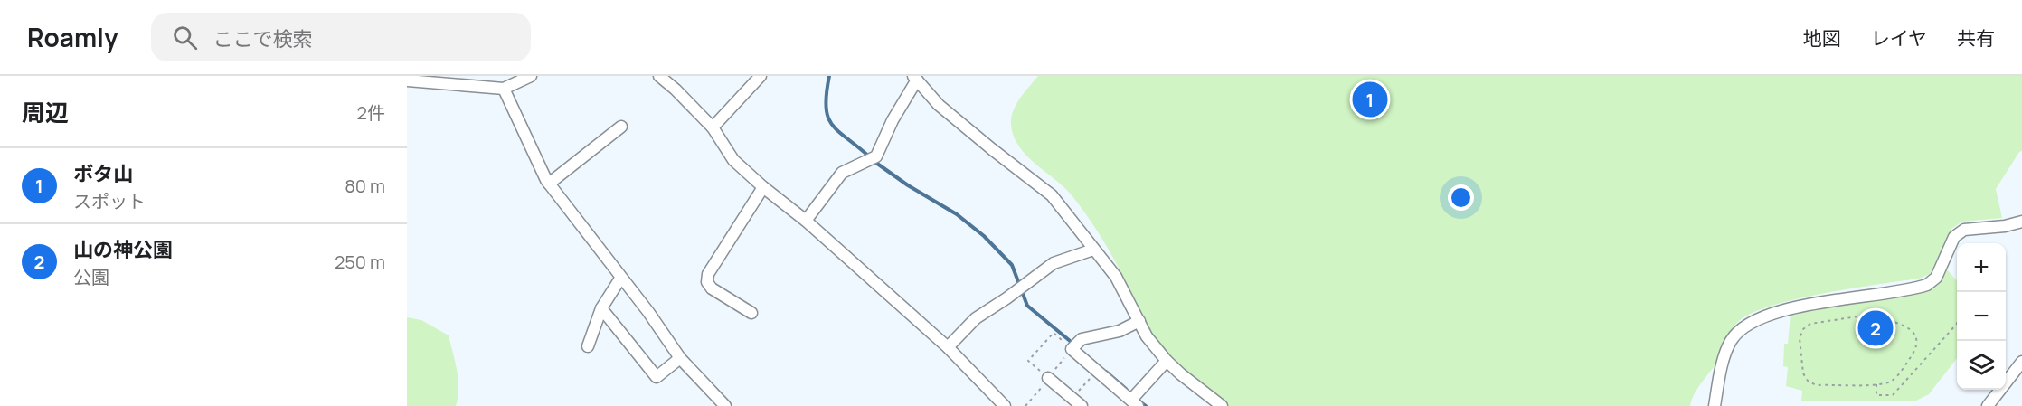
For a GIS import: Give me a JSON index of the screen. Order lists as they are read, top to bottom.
{
  "page": {
    "header": "Roamly",
    "search": "ここで検索",
    "nav": ["地図", "レイヤ", "共有"],
    "heading": ["周辺", "2件"],
    "pins": ["1", "2"],
    "list": [
      {
        "mark": "1",
        "name": "ボタ山",
        "note": "スポット",
        "value": "80 m"
      },
      {
        "mark": "2",
        "name": "山の神公園",
        "note": "公園",
        "value": "250 m"
      }
    ],
    "map_buttons": ["+", "−"]
  }
}
